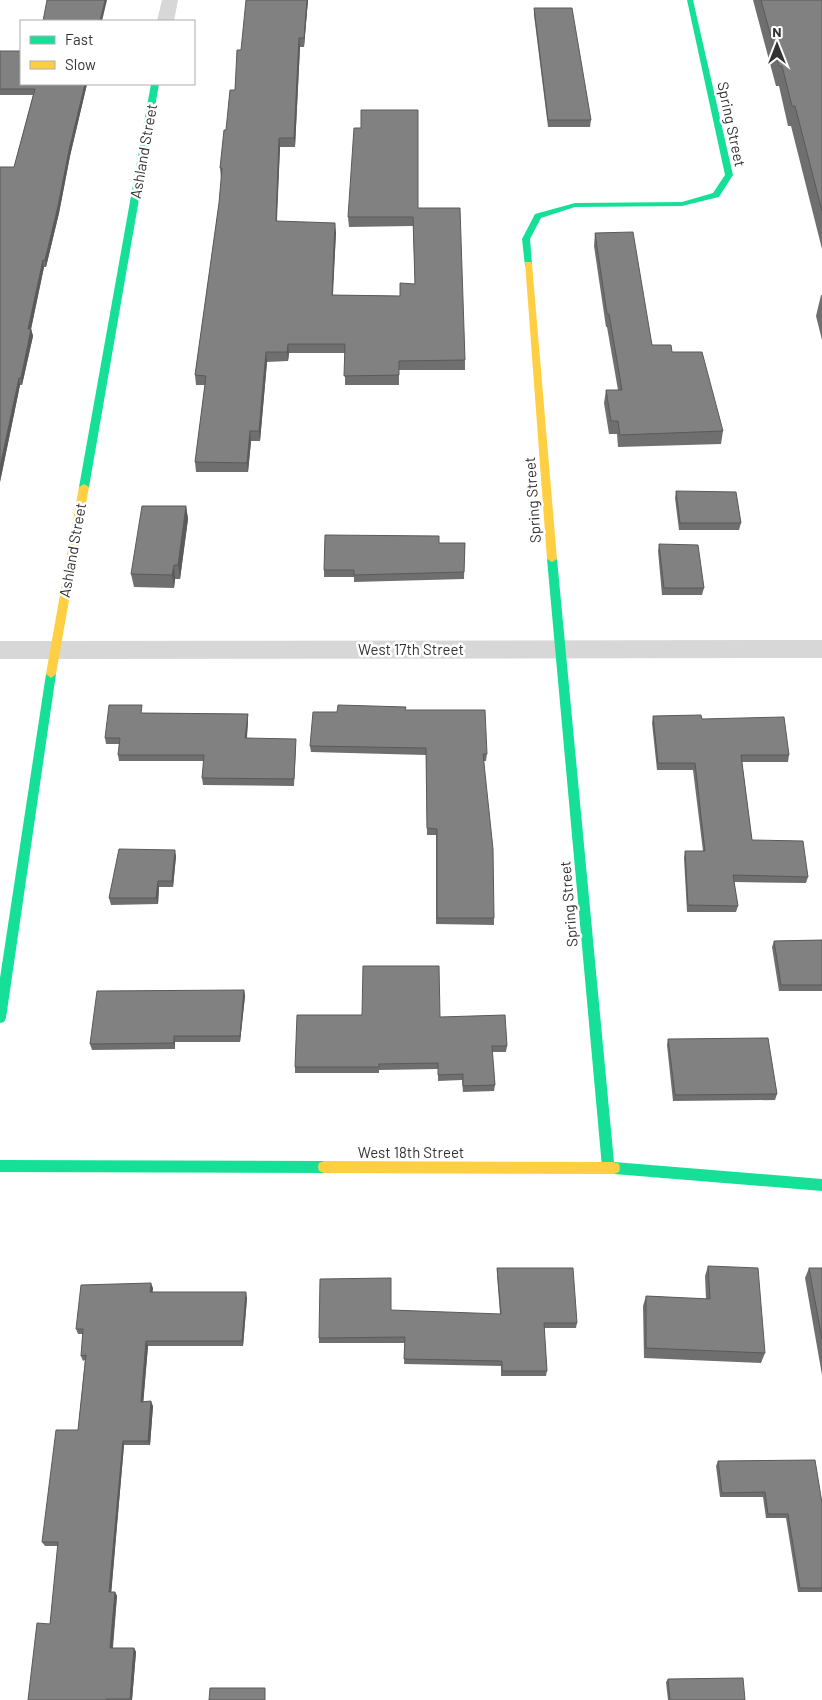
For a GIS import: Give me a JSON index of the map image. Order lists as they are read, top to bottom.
{
  "streets": {
    "street": [
      "Spring Street",
      "Ashland Street",
      "West 17th Street",
      "West 18th Street"
    ]
  },
  "crossings": [
    ["Spring Street", "West 17th Street"],
    ["Spring Street", "West 18th Street"],
    ["Ashland Street", "West 17th Street"]
  ],
  "legend": ["Fast", "Slow"],
  "north": "top"
}
